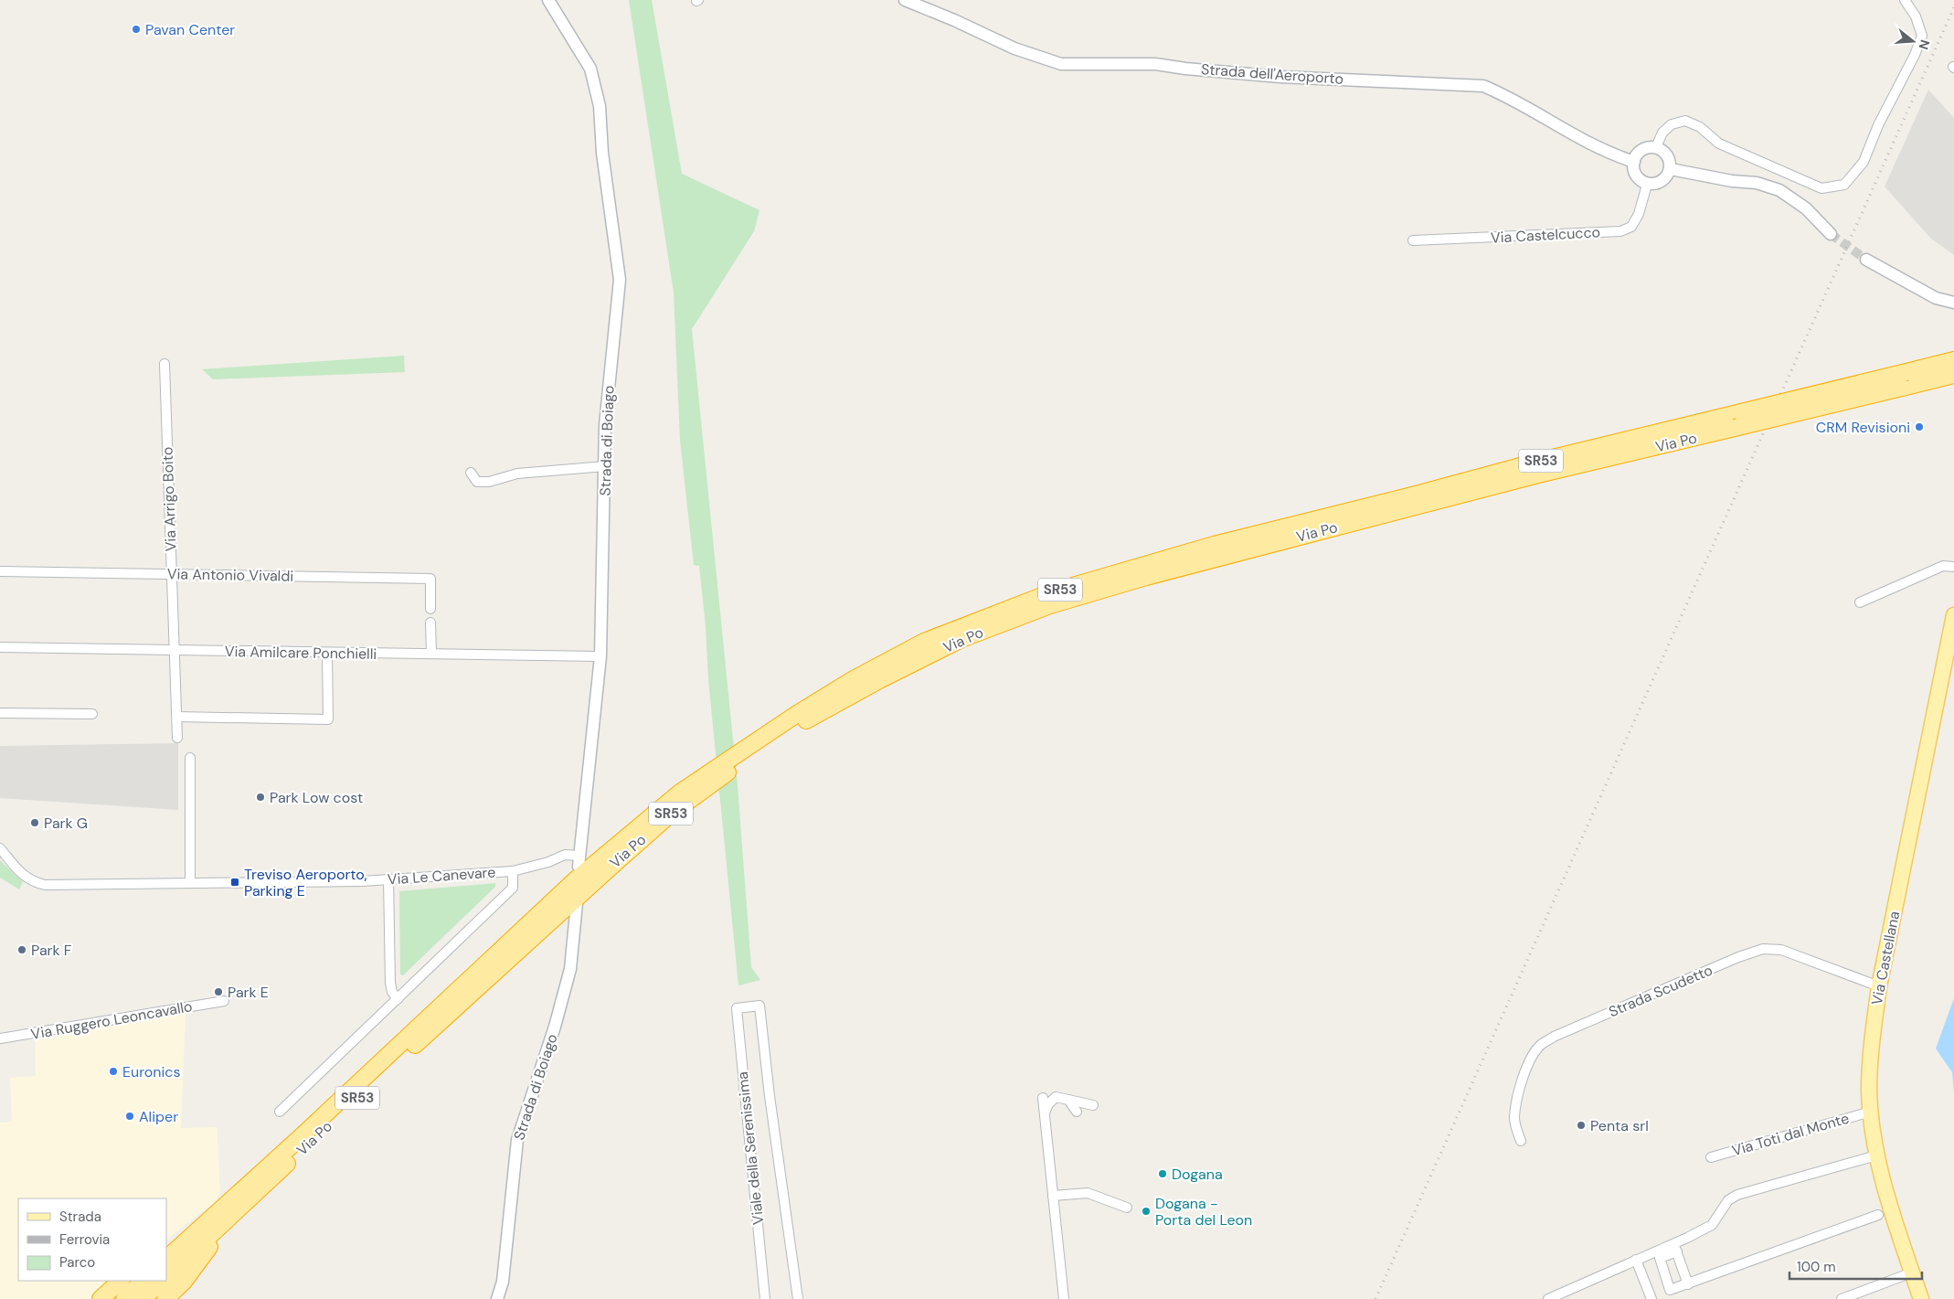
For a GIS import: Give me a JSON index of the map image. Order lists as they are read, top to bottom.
{
  "streets": {
    "highway": ["Via Po", "SR53"],
    "main road": ["Via Castellana"],
    "street": [
      "Strada dell'Aeroporto",
      "Via Castelcucco",
      "Strada di Boiago",
      "Via Arrigo Boito",
      "Via Antonio Vivaldi",
      "Via Amilcare Ponchielli",
      "Via Le Canevare",
      "Strada Scudetto",
      "Via Ruggero Leoncavallo",
      "Via Toti dal Monte",
      "Viale della Serenissima"
    ]
  },
  "crossings": [
    ["Strada dell'Aeroporto", "Via Castelcucco"],
    ["Strada di Boiago", "Via Amilcare Ponchielli"],
    ["Strada di Boiago", "Via Le Canevare"],
    ["Via Arrigo Boito", "Via Antonio Vivaldi"],
    ["Via Arrigo Boito", "Via Amilcare Ponchielli"],
    ["Via Castellana", "Strada Scudetto"],
    ["Via Castellana", "Via Toti dal Monte"]
  ],
  "places": {
    "other": [
      "Pavan Center",
      "CRM Revisioni",
      "Park Low cost",
      "Park G",
      "Park F",
      "Park E",
      "Euronics",
      "Aliper",
      "Penta srl",
      "Dogana",
      "Dogana - Porta del Leon"
    ],
    "transit": ["Treviso Aeroporto, Parking E"]
  },
  "legend": ["Strada", "Ferrovia", "Parco"],
  "scale_bar": "100 m",
  "north": "right"
}
